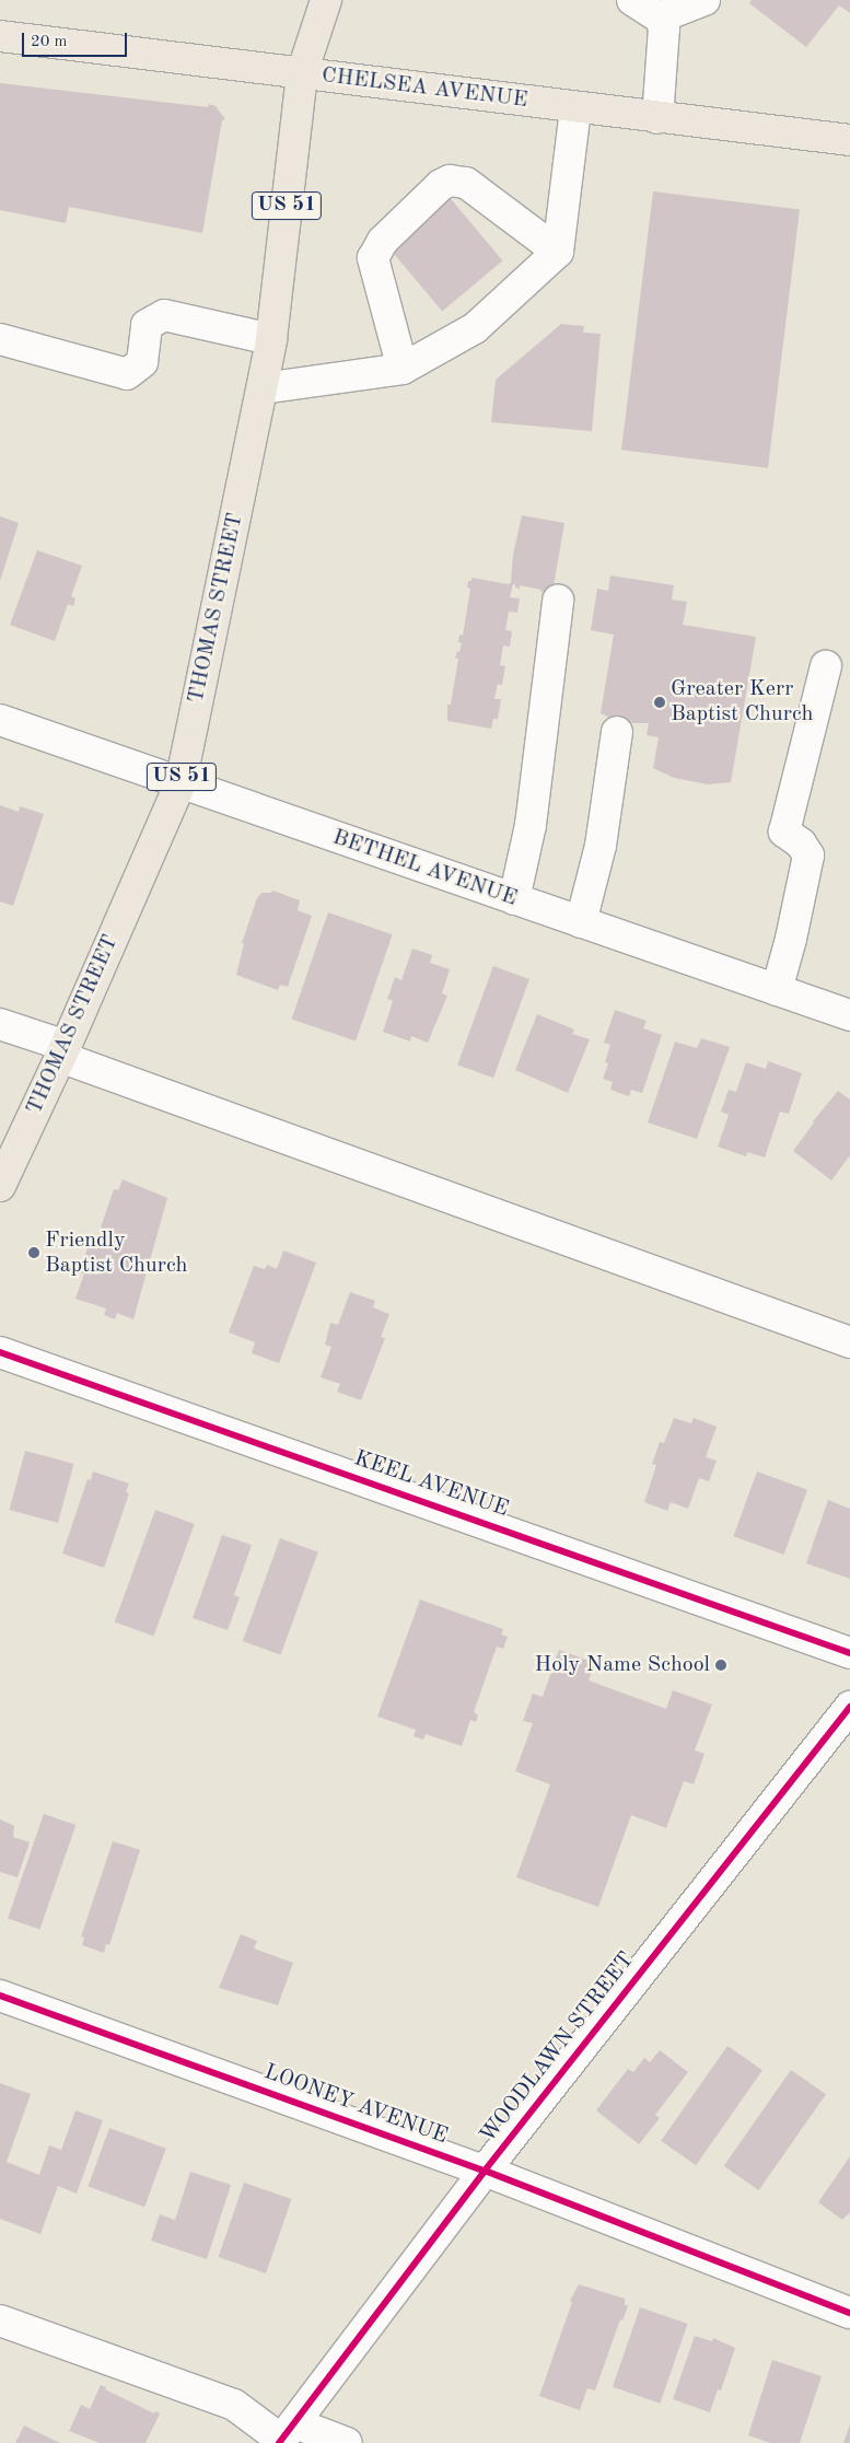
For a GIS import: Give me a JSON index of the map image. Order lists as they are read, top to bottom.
{
  "streets": {
    "main road": ["CHELSEA AVENUE", "US 51", "THOMAS STREET"],
    "street": [
      "BETHEL AVENUE",
      "KEEL AVENUE",
      "WOODLAWN STREET",
      "LOONEY AVENUE"
    ]
  },
  "crossings": [
    ["CHELSEA AVENUE", "THOMAS STREET"],
    ["THOMAS STREET", "BETHEL AVENUE"],
    ["WOODLAWN STREET", "LOONEY AVENUE"]
  ],
  "places": ["Greater Kerr Baptist Church", "Friendly Baptist Church", "Holy Name School"],
  "scale_bar": "20 m"
}
